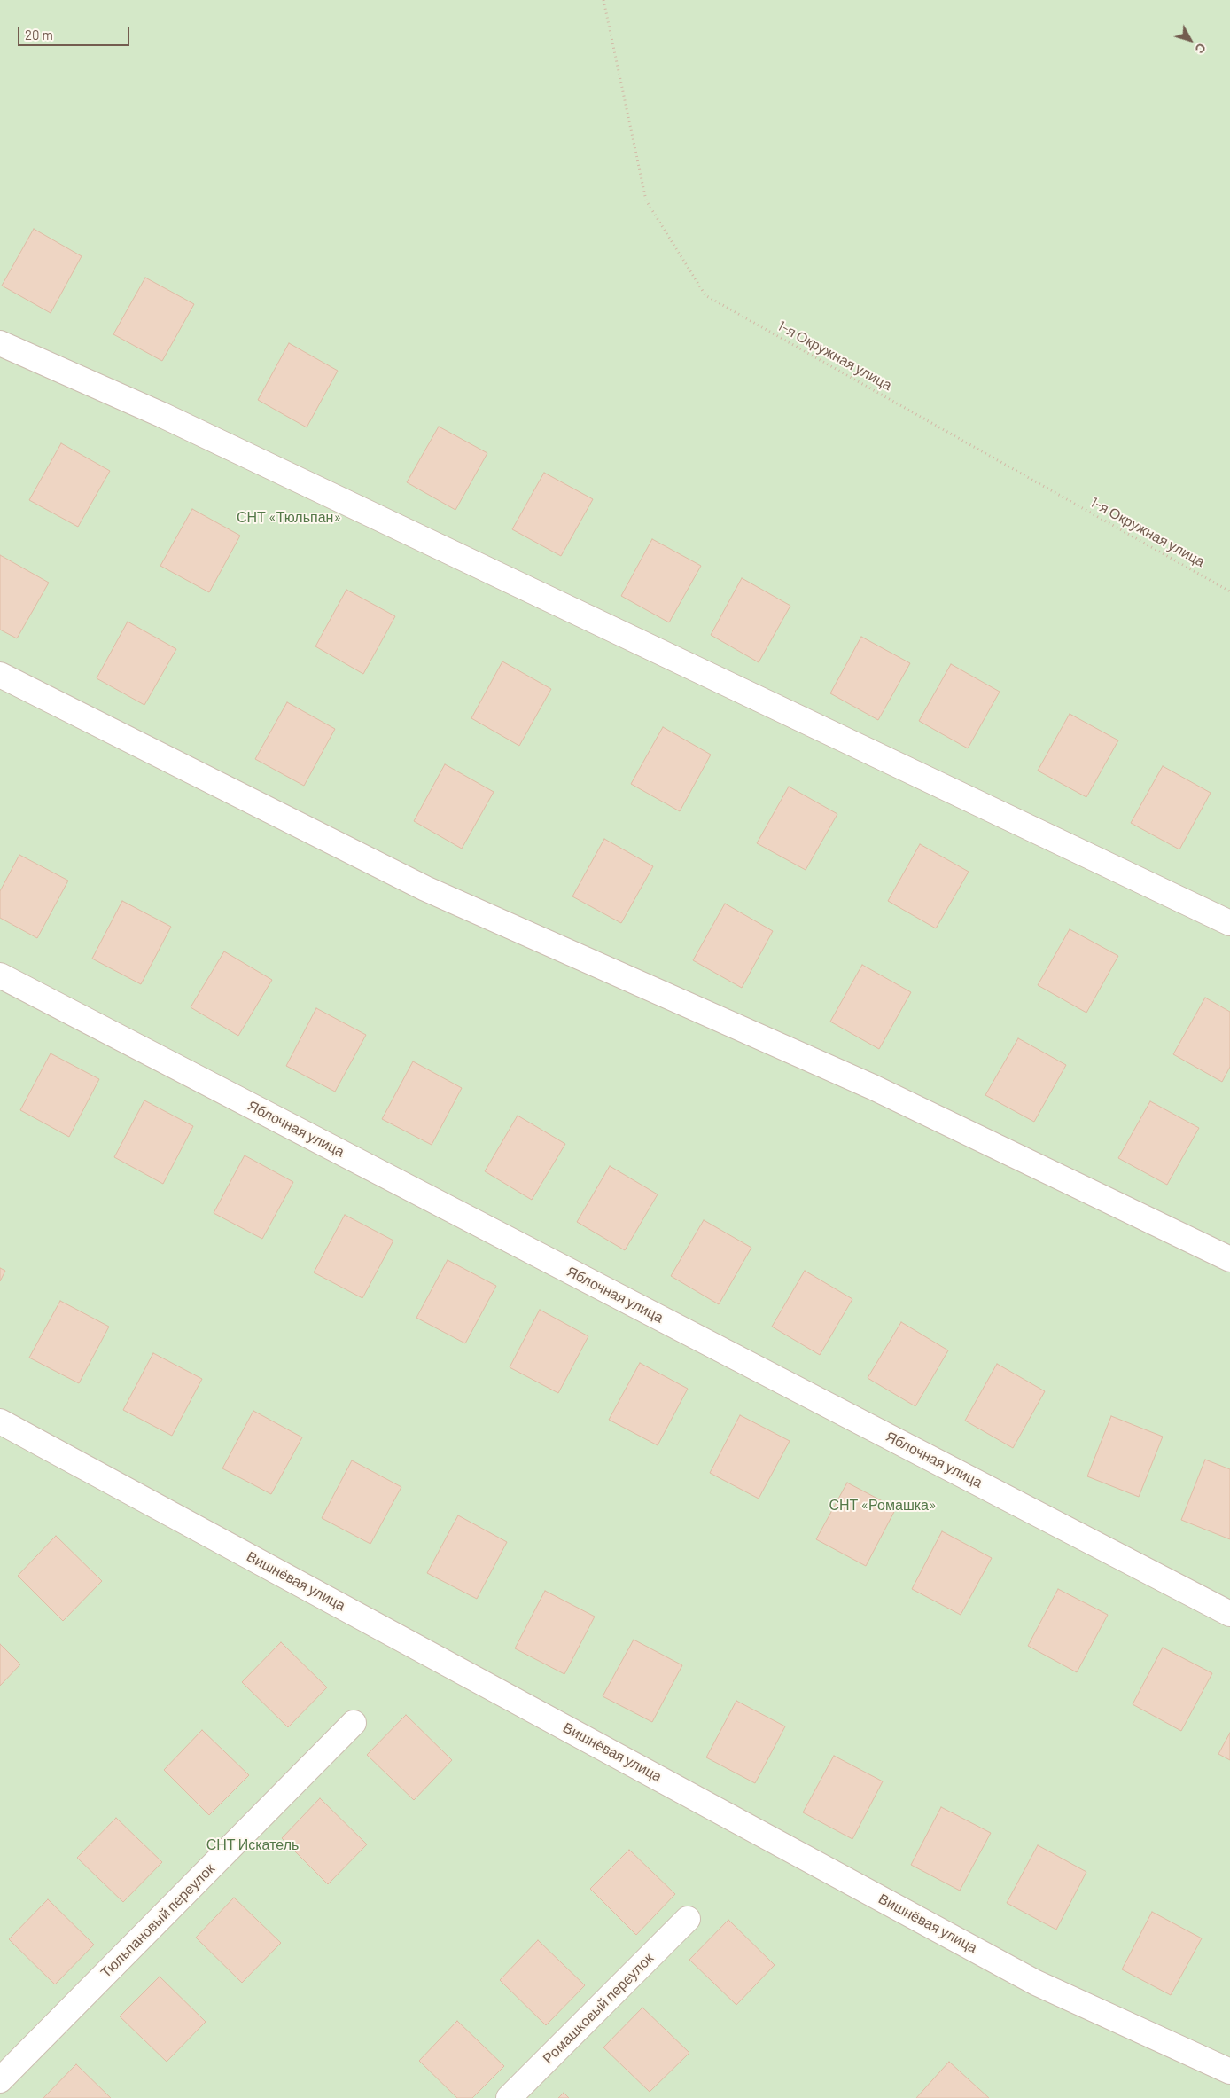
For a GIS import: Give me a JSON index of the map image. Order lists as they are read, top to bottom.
{
  "streets": {
    "street": [
      "Яблочная улица",
      "Вишнёвая улица",
      "Тюльпановый переулок",
      "Ромашковый переулок"
    ],
    "path": ["1-я Окружная улица"]
  },
  "parks": ["СНТ «Тюльпан»", "СНТ «Ромашка»", "СНТ Искатель"],
  "scale_bar": "20 m",
  "north": "bottom right"
}
